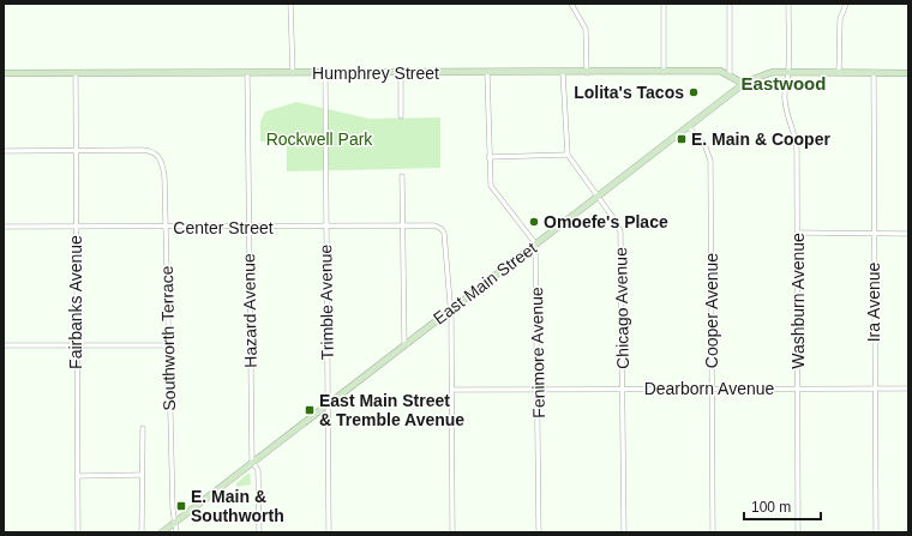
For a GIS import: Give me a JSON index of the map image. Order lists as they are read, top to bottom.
{
  "streets": {
    "street": [
      "Humphrey Street",
      "Center Street",
      "East Main Street",
      "Washburn Avenue",
      "Fairbanks Avenue",
      "Trimble Avenue",
      "Ira Avenue",
      "Chicago Avenue",
      "Hazard Avenue",
      "Cooper Avenue",
      "Southworth Terrace",
      "Fenimore Avenue",
      "Dearborn Avenue"
    ]
  },
  "crossings": [
    ["Humphrey Street", "East Main Street"],
    ["Humphrey Street", "Fairbanks Avenue"],
    ["Humphrey Street", "Trimble Avenue"],
    ["Humphrey Street", "Hazard Avenue"],
    ["Center Street", "East Main Street"],
    ["Center Street", "Fairbanks Avenue"],
    ["Center Street", "Trimble Avenue"],
    ["Center Street", "Hazard Avenue"],
    ["Center Street", "Southworth Terrace"],
    ["East Main Street", "Washburn Avenue"],
    ["East Main Street", "Trimble Avenue"],
    ["East Main Street", "Ira Avenue"],
    ["East Main Street", "Chicago Avenue"],
    ["East Main Street", "Hazard Avenue"],
    ["East Main Street", "Cooper Avenue"],
    ["East Main Street", "Southworth Terrace"],
    ["East Main Street", "Fenimore Avenue"],
    ["Washburn Avenue", "Dearborn Avenue"],
    ["Fairbanks Avenue", "Southworth Terrace"],
    ["Ira Avenue", "Dearborn Avenue"],
    ["Chicago Avenue", "Dearborn Avenue"],
    ["Cooper Avenue", "Dearborn Avenue"],
    ["Fenimore Avenue", "Dearborn Avenue"]
  ],
  "districts": ["Eastwood"],
  "parks": ["Rockwell Park"],
  "places": {
    "other": ["Lolita's Tacos", "Omoefe's Place"],
    "transit": ["E. Main & Cooper", "East Main Street & Tremble Avenue", "E. Main & Southworth"]
  },
  "scale_bar": "100 m"
}
